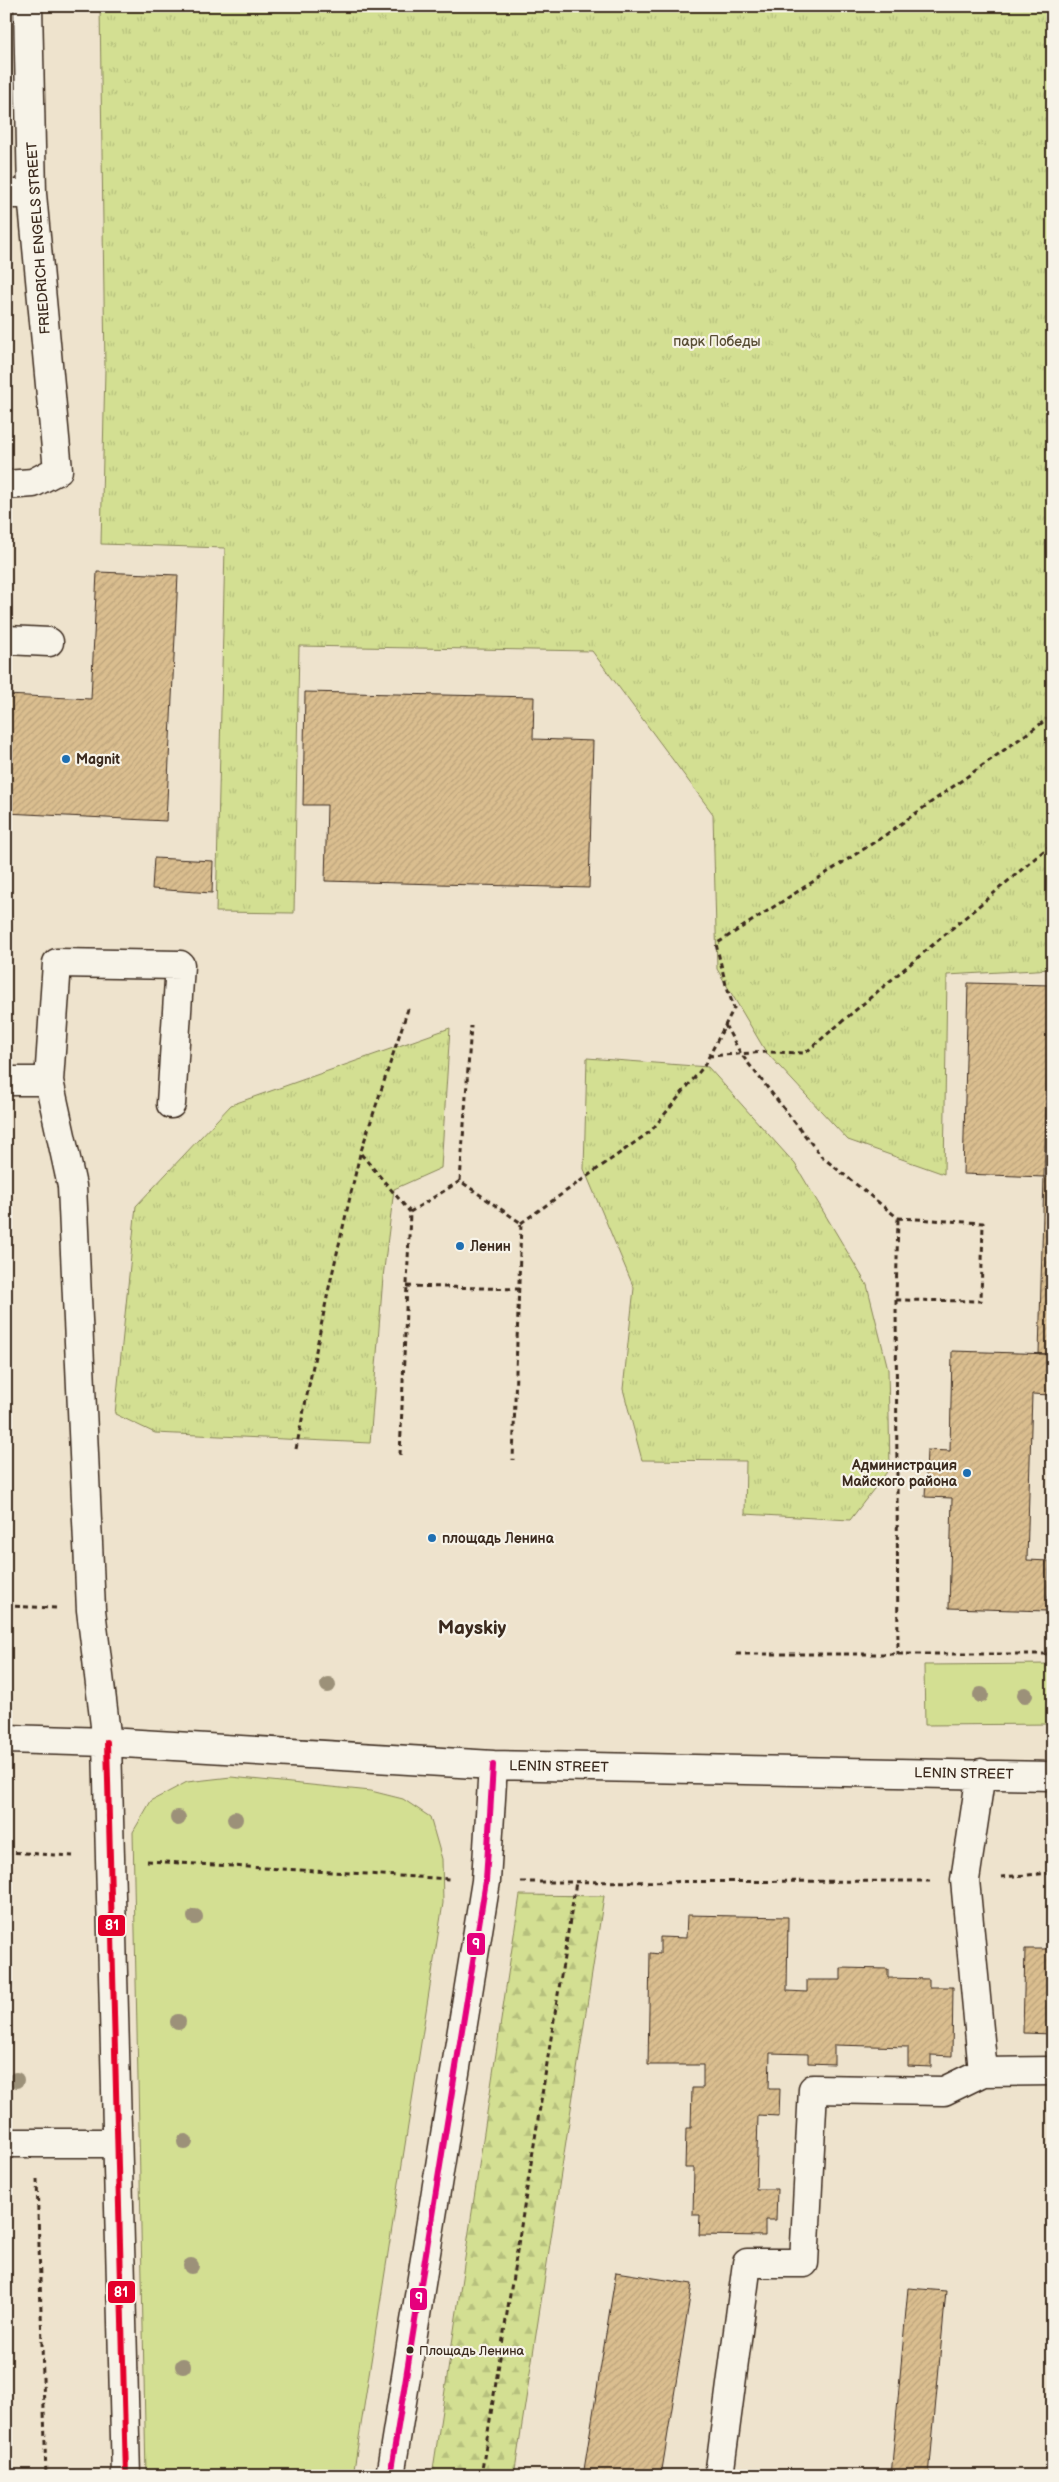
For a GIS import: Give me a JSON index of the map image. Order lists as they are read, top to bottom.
{
  "streets": {
    "street": ["FRIEDRICH ENGELS STREET", "LENIN STREET"]
  },
  "districts": ["Mayskiy"],
  "parks": ["парк Победы"],
  "places": [
    "Magnit",
    "Ленин",
    "Администрация Майского района",
    "площадь Ленина",
    "Площадь Ленина"
  ],
  "lines": ["transit line 81", "transit line 9"]
}
